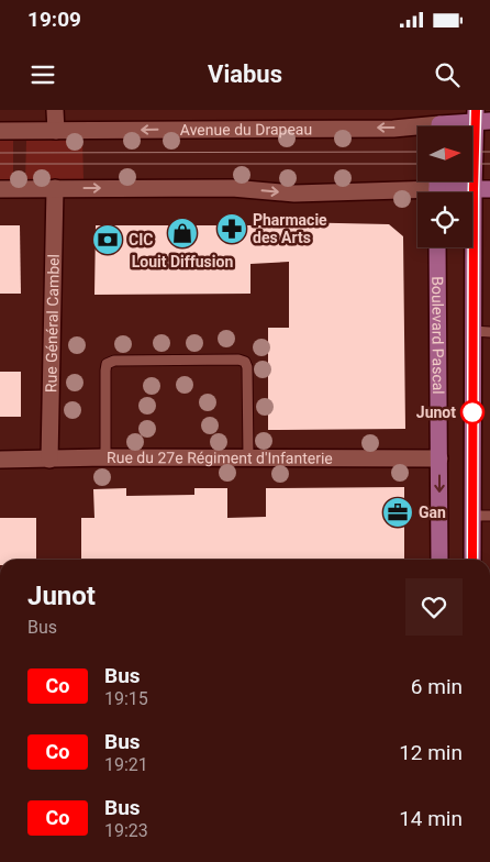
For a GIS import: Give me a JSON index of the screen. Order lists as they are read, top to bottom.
{
  "streets": {
    "main road": [
      "Avenue du Drapeau",
      "Rue Général Cambel",
      "Boulevard Pascal",
      "Rue du 27e Régiment d'Infanterie"
    ]
  },
  "crossings": [
    ["Rue Général Cambel", "Rue du 27e Régiment d'Infanterie"],
    ["Boulevard Pascal", "Rue du 27e Régiment d'Infanterie"]
  ],
  "places": {
    "pharmacy": ["Pharmacie des Arts"],
    "shop": ["Louit Diffusion"],
    "bank": ["CIC"],
    "other": ["Junot"],
    "office": ["Gan"]
  },
  "lines": ["bus line Co"],
  "north": "right",
  "page": {
    "status": "19:09",
    "header": "Viabus",
    "heading": ["Junot", "Bus"],
    "list": [
      {
        "mark": "Co",
        "name": "Bus",
        "note": "19:15",
        "value": "6 min"
      },
      {
        "mark": "Co",
        "name": "Bus",
        "note": "19:21",
        "value": "12 min"
      },
      {
        "mark": "Co",
        "name": "Bus",
        "note": "19:23",
        "value": "14 min"
      }
    ]
  }
}
